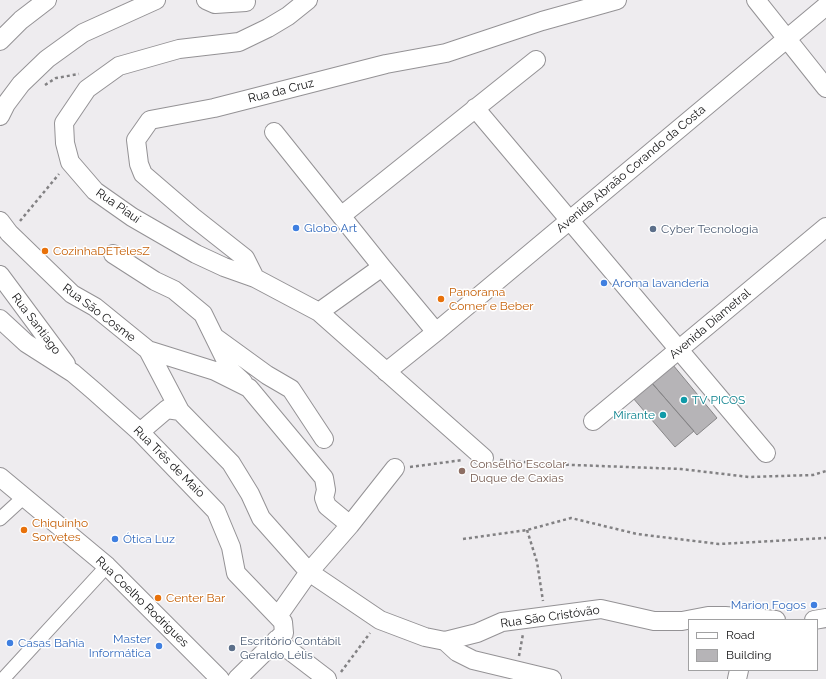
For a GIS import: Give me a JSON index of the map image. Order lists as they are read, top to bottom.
{
  "streets": {
    "street": [
      "Rua da Cruz",
      "Avenida Abraão Corando da Costa",
      "Rua Piauí",
      "Rua São Cosme",
      "Rua Santiago",
      "Avenida Diametral",
      "Rua Três de Maio",
      "Rua Coelho Rodrigues",
      "Rua São Cristóvão"
    ]
  },
  "crossings": [
    ["Rua da Cruz", "Rua Piauí"],
    ["Avenida Abraão Corando da Costa", "Rua Piauí"],
    ["Rua São Cosme", "Rua São Cristóvão"],
    ["Rua Santiago", "Rua Três de Maio"]
  ],
  "places": [
    "Globo Art",
    "Cyber Tecnologia",
    "CozinhaDETelesZ",
    "Aroma lavanderia",
    "Panorama Comer e Beber",
    "TV PICOS",
    "Mirante",
    "Conselho Escolar Duque de Caxias",
    "Chiquinho Sorvetes",
    "Ótica Luz",
    "Center Bar",
    "Marion Fogos",
    "Casas Bahia",
    "Master Informática",
    "Escritório Contábil Geraldo Lélis"
  ],
  "legend": ["Road", "Building"]
}
